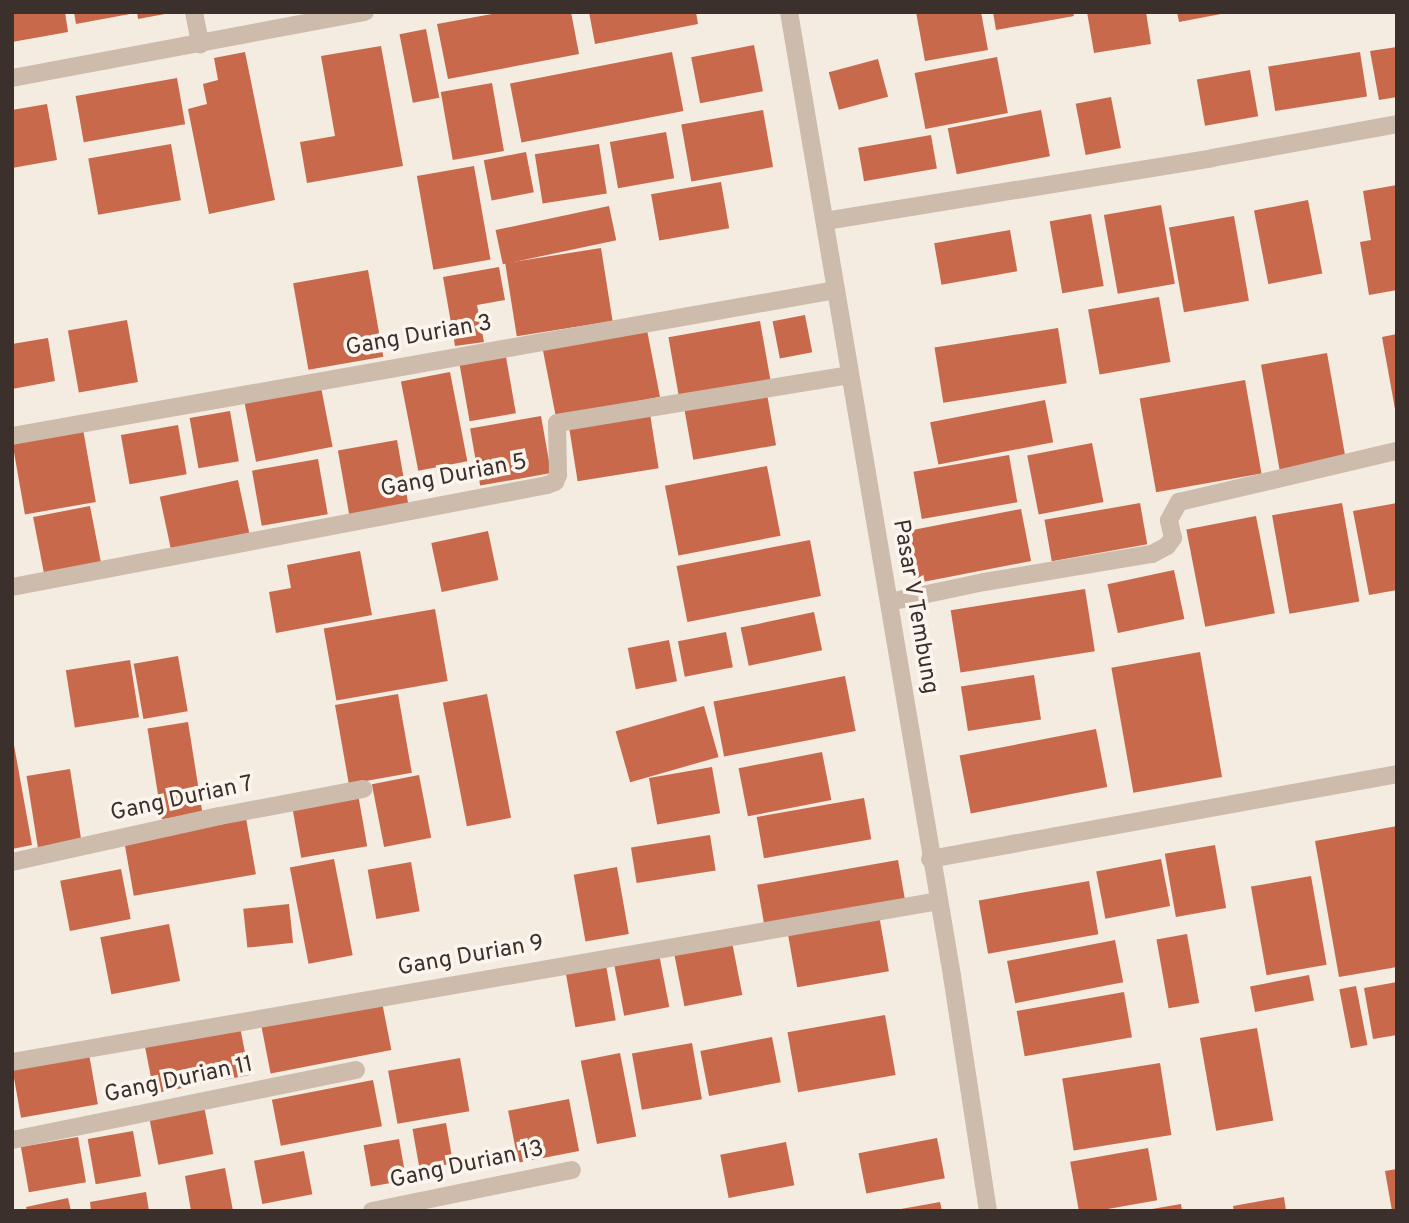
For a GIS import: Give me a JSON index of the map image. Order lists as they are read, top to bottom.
{
  "streets": {
    "street": [
      "Gang Durian 3",
      "Gang Durian 5",
      "Pasar V Tembung",
      "Gang Durian 7",
      "Gang Durian 9",
      "Gang Durian 11",
      "Gang Durian 13"
    ]
  },
  "crossings": [
    ["Gang Durian 3", "Pasar V Tembung"],
    ["Gang Durian 5", "Pasar V Tembung"],
    ["Pasar V Tembung", "Gang Durian 9"]
  ]
}
